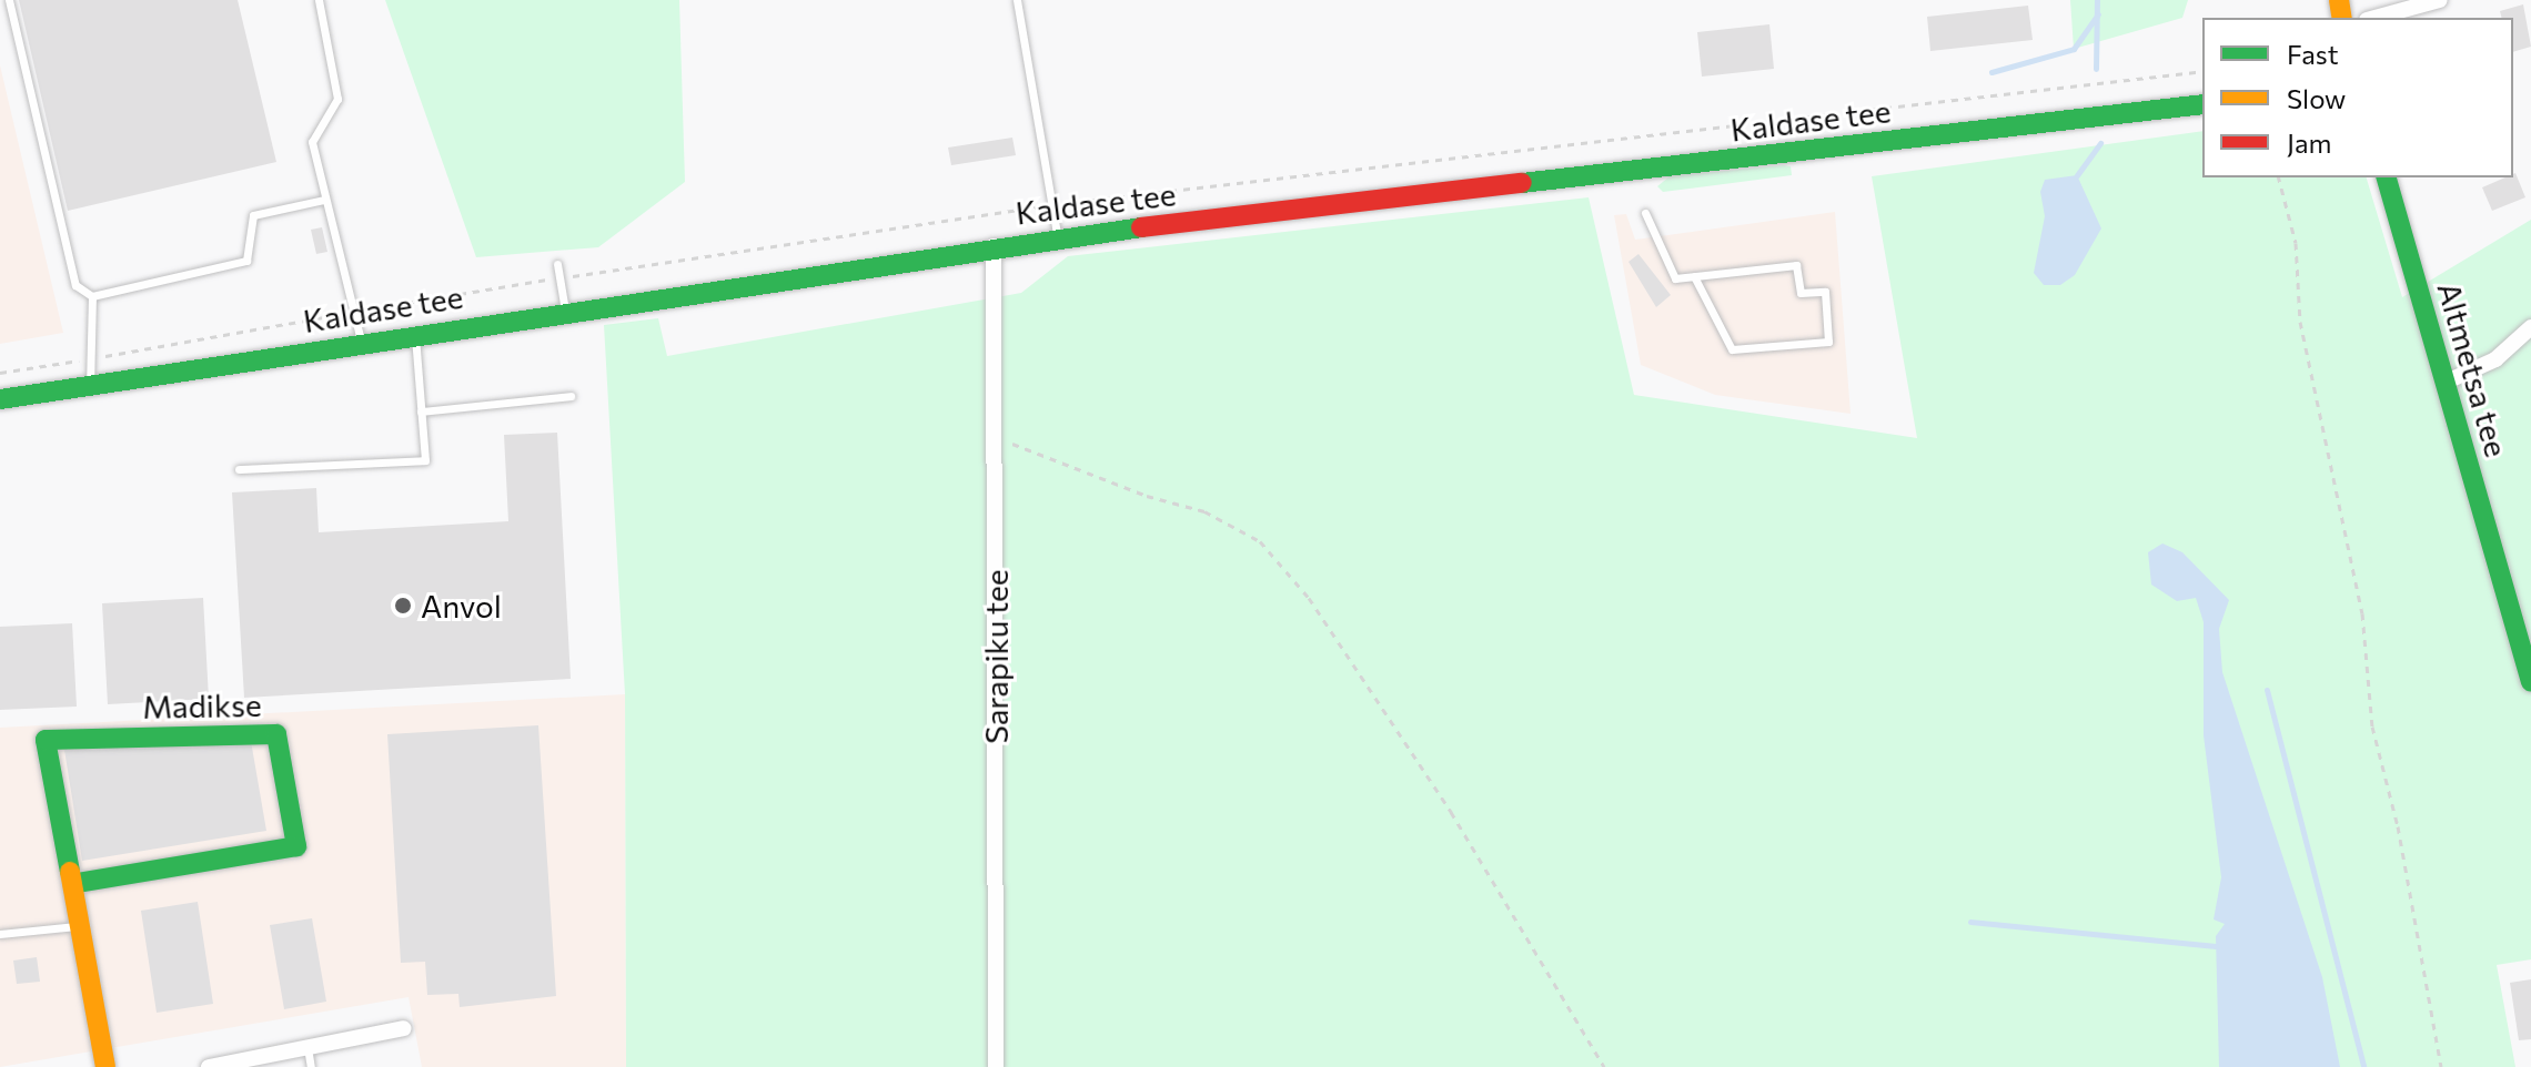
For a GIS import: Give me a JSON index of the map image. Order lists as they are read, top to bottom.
{
  "streets": {
    "street": [
      "Kaldase tee",
      "Altmetsa tee",
      "Sarapiku tee",
      "Madikse"
    ]
  },
  "crossings": [
    ["Kaldase tee", "Sarapiku tee"]
  ],
  "places": ["Anvol"],
  "legend": ["Fast", "Slow", "Jam"]
}
